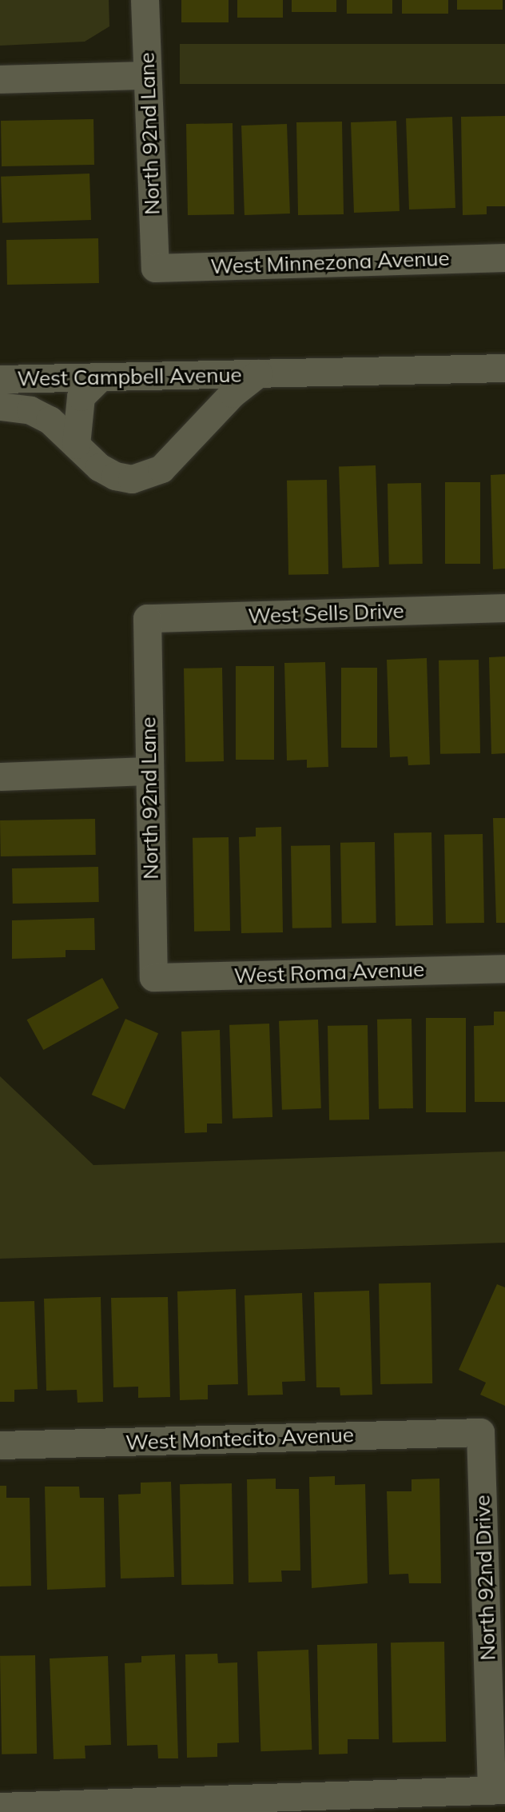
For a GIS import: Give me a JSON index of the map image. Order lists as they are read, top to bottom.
{
  "streets": {
    "street": [
      "North 92nd Lane",
      "West Minnezona Avenue",
      "West Campbell Avenue",
      "West Sells Drive",
      "West Roma Avenue",
      "West Montecito Avenue",
      "North 92nd Drive"
    ]
  },
  "crossings": [
    ["North 92nd Lane", "West Minnezona Avenue"],
    ["North 92nd Lane", "West Sells Drive"],
    ["North 92nd Lane", "West Roma Avenue"],
    ["West Montecito Avenue", "North 92nd Drive"]
  ]
}
